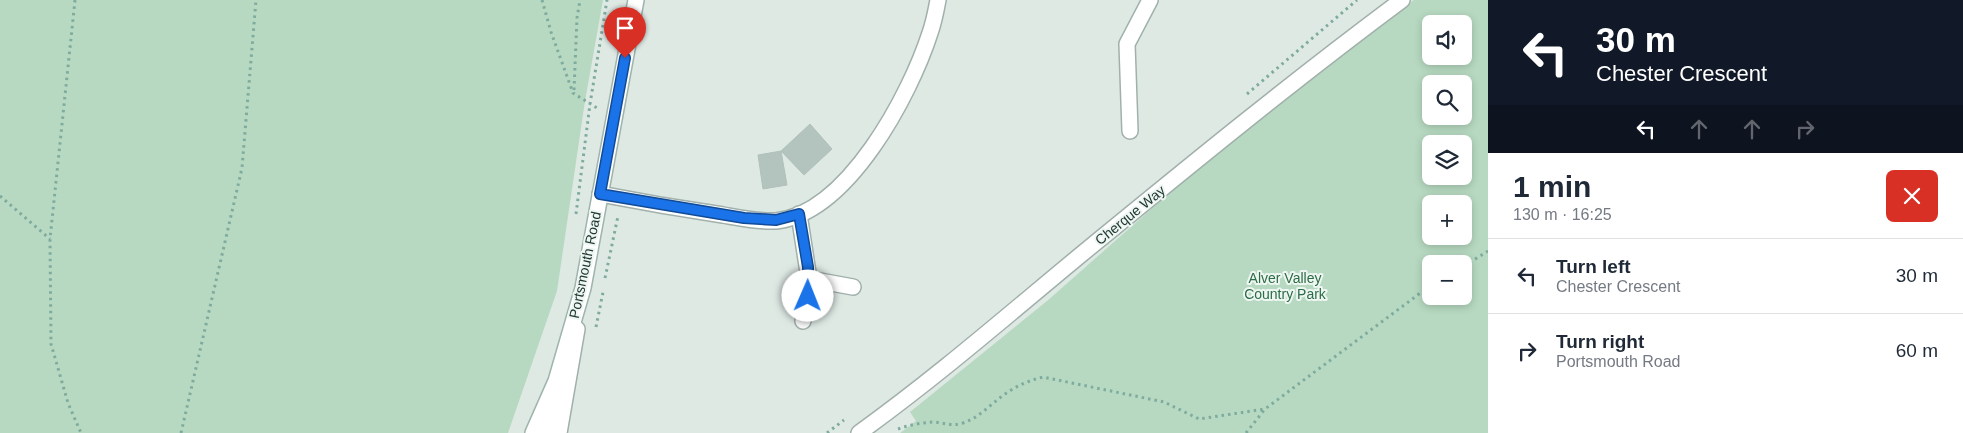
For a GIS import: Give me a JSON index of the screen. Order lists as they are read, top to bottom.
{
  "streets": {
    "street": ["Cherque Way", "Portsmouth Road"]
  },
  "parks": ["Alver Valley Country Park"],
  "page": {
    "turn": ["30 m", "Chester Crescent"],
    "map_buttons": ["+", "−"],
    "heading": ["1 min", "130 m · 16:25"],
    "list": [
      {
        "name": "Turn left",
        "note": "Chester Crescent",
        "value": "30 m"
      },
      {
        "name": "Turn right",
        "note": "Portsmouth Road",
        "value": "60 m"
      }
    ]
  }
}
